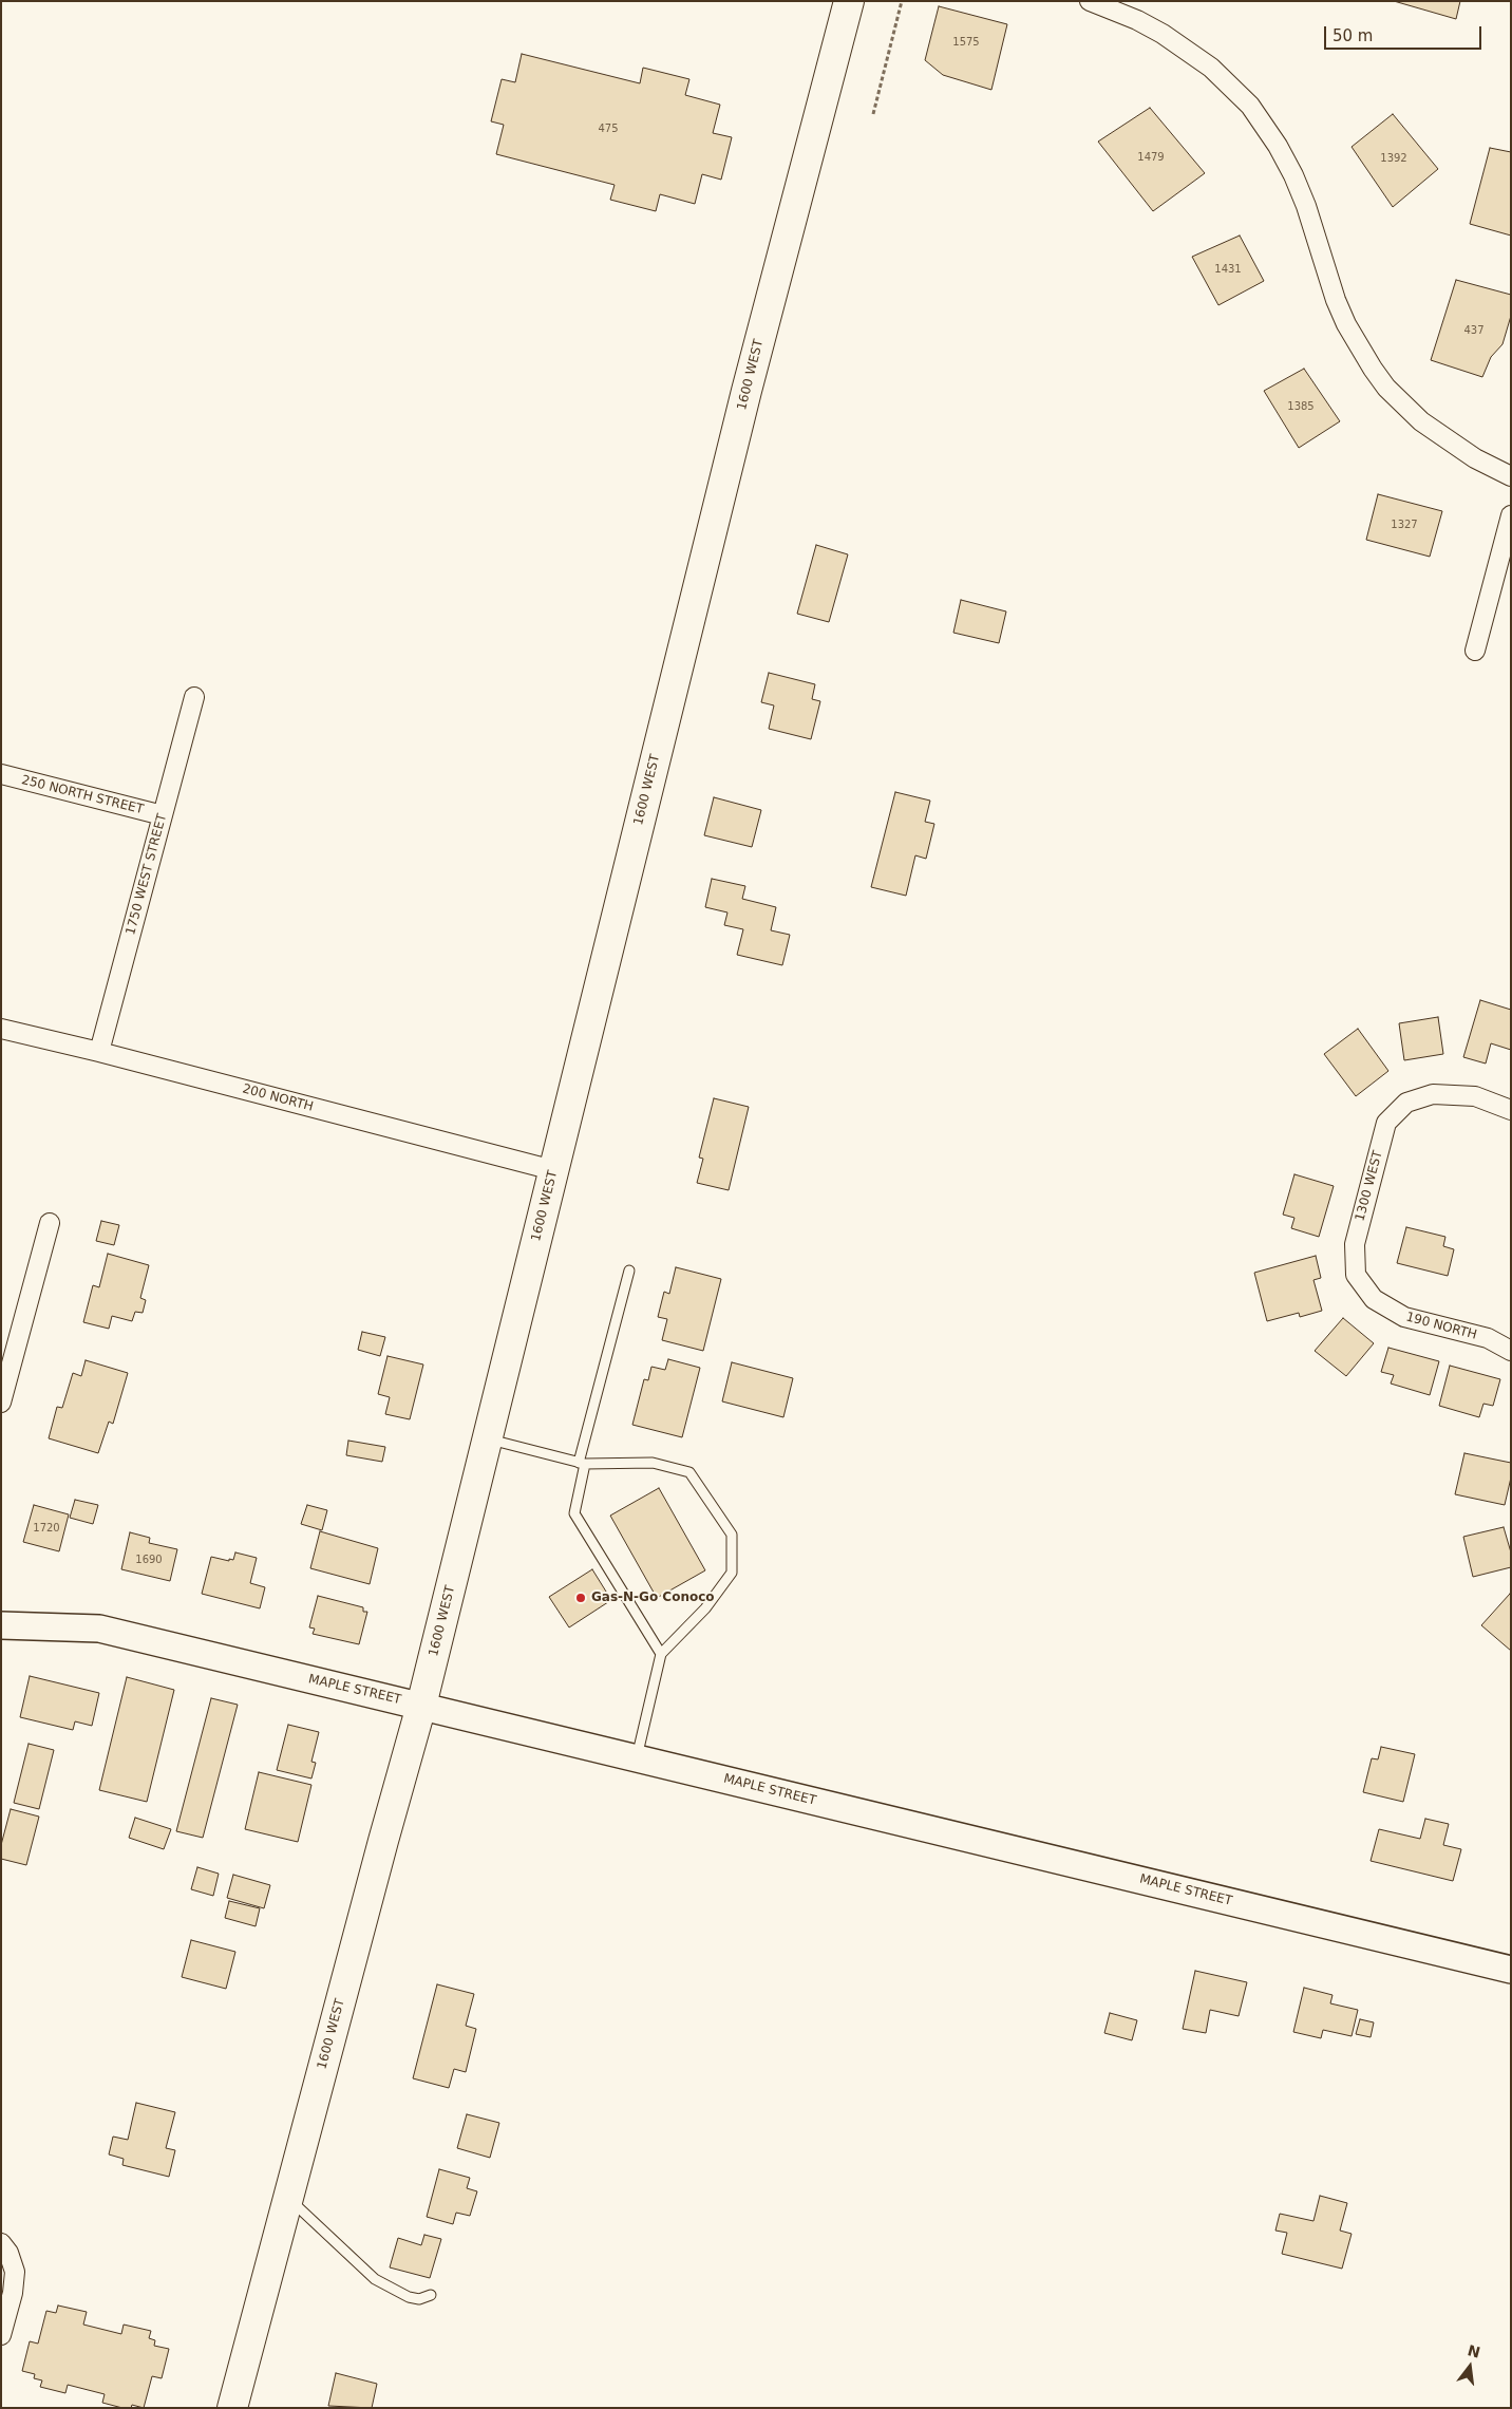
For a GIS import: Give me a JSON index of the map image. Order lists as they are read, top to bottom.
{
  "streets": {
    "main road": ["1600 WEST", "MAPLE STREET"],
    "street": [
      "250 NORTH STREET",
      "1750 WEST STREET",
      "200 NORTH",
      "1300 WEST",
      "190 NORTH"
    ]
  },
  "crossings": [
    ["1600 WEST", "200 NORTH"],
    ["1600 WEST", "MAPLE STREET"],
    ["250 NORTH STREET", "1750 WEST STREET"],
    ["1750 WEST STREET", "200 NORTH"],
    ["1300 WEST", "190 NORTH"]
  ],
  "places": ["Gas-N-Go Conoco"],
  "house_numbers": [
    "1575",
    "475",
    "1479",
    "1392",
    "1431",
    "437",
    "1385",
    "1327",
    "1720",
    "1690"
  ],
  "scale_bar": "50 m",
  "north": "top"
}
